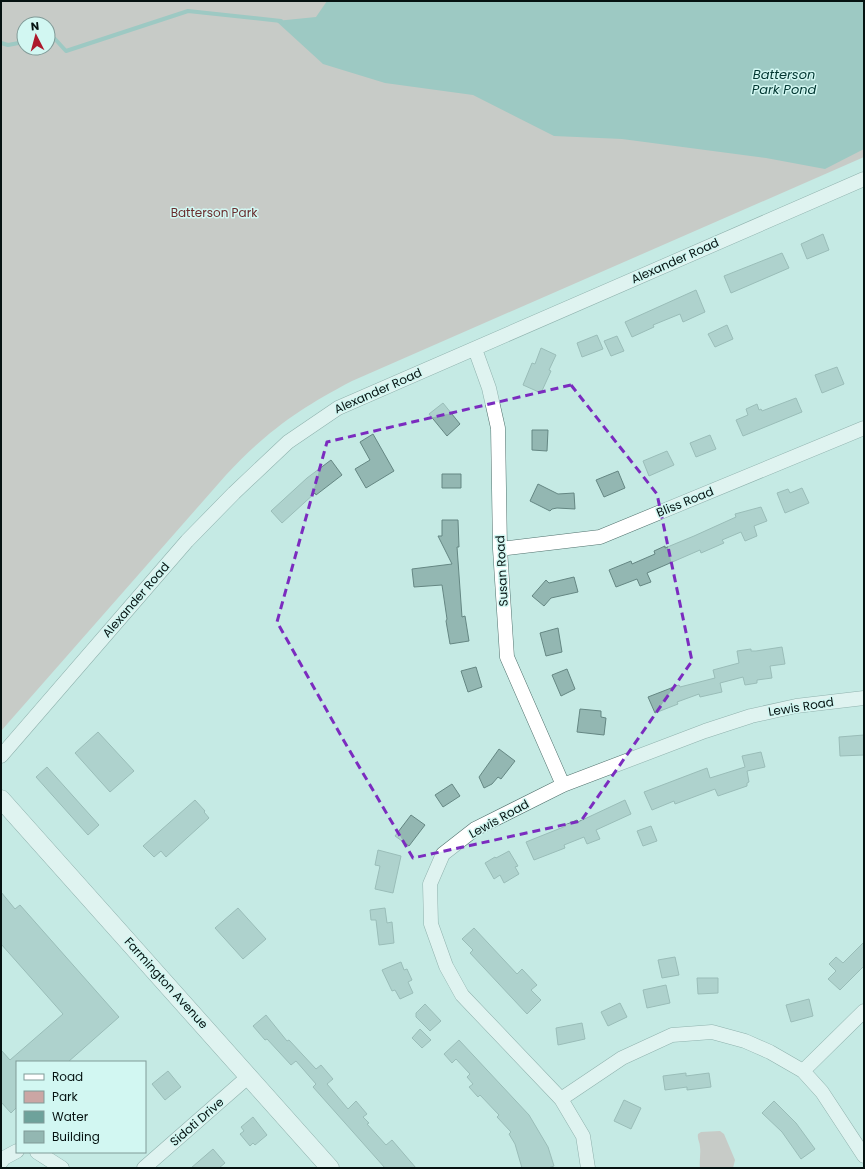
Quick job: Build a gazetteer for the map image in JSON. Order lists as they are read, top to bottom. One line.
{"streets":{"main road":["Farmington Avenue"],"street":["Alexander Road","Bliss Road","Susan Road","Lewis Road","Sidoti Drive"]},"crossings":[["Alexander Road","Susan Road"],["Bliss Road","Susan Road"],["Susan Road","Lewis Road"],["Farmington Avenue","Sidoti Drive"]],"water":["Batterson Park Pond"],"parks":["Batterson Park"],"legend":["Road","Park","Water","Building"],"north":"top"}
